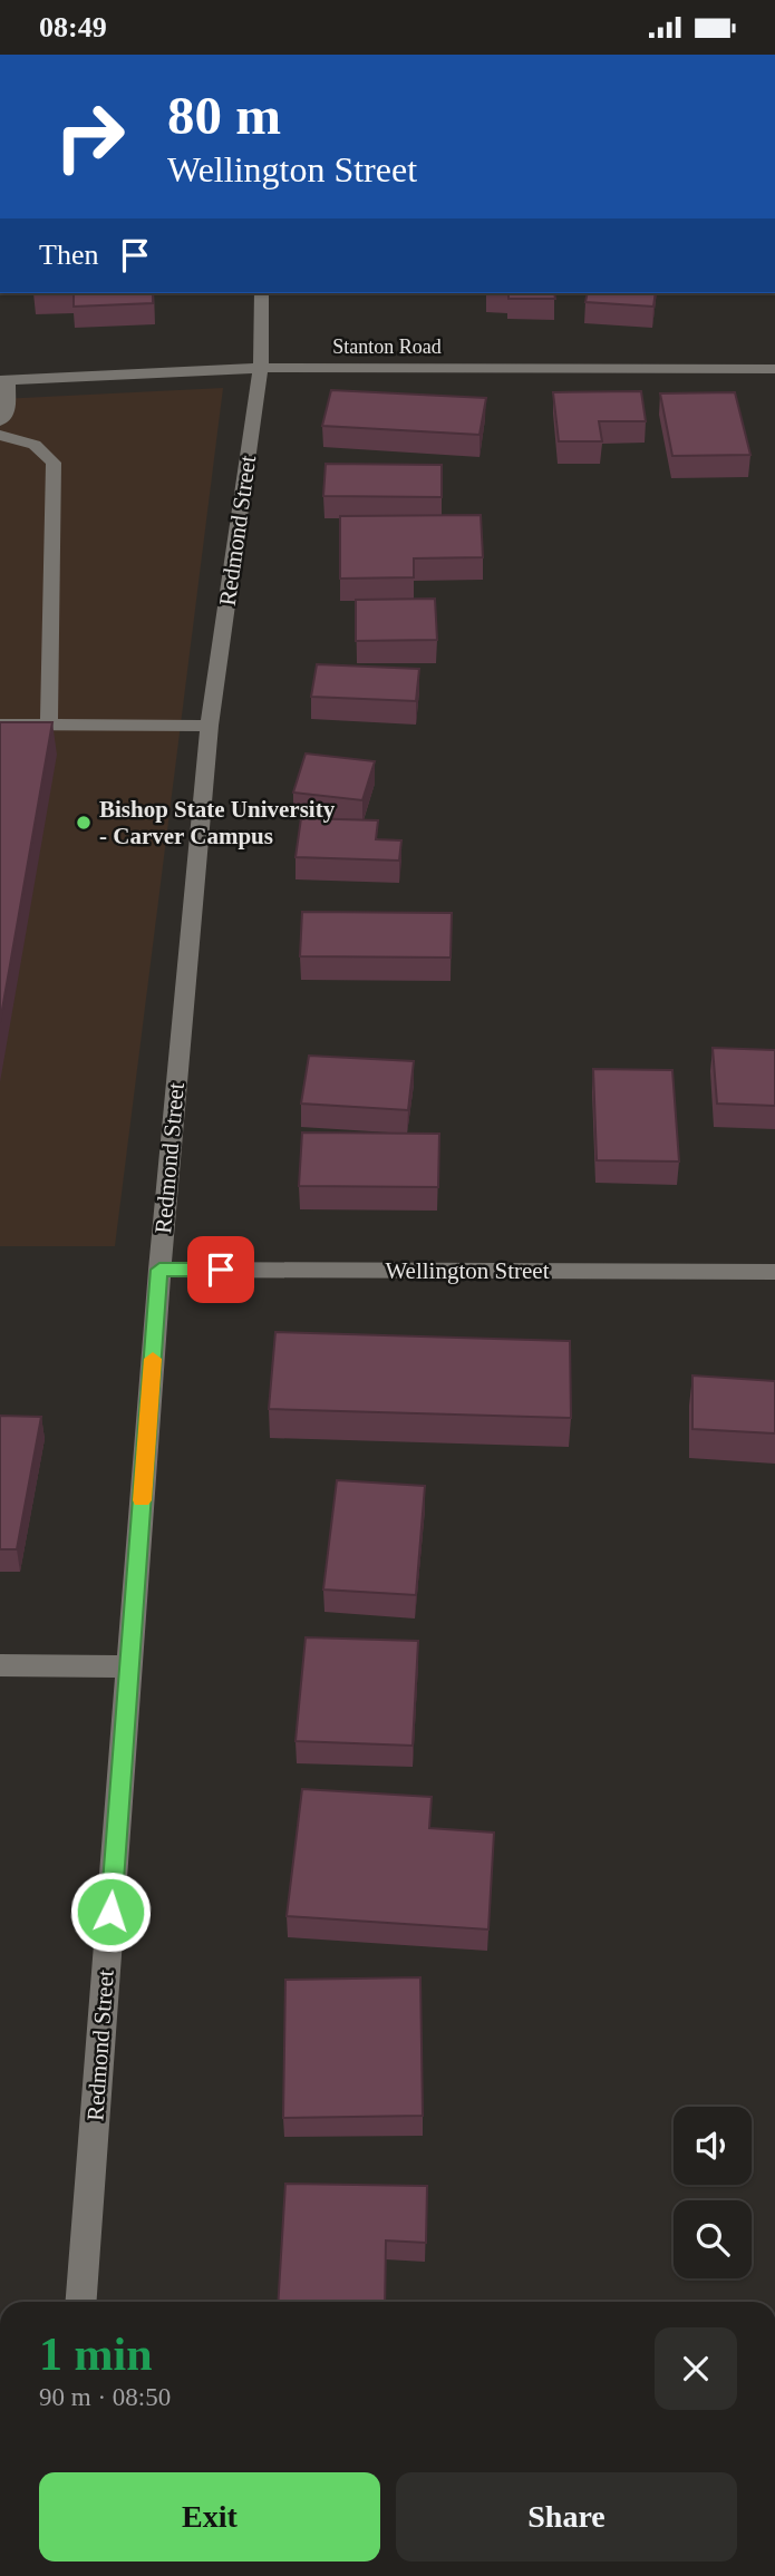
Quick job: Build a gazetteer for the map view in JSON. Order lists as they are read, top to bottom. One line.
{"streets":{"street":["Stanton Road","Redmond Street","Wellington Street"]},"crossings":[["Stanton Road","Redmond Street"],["Redmond Street","Wellington Street"]],"places":["Bishop State University - Carver Campus"],"page":{"status":"08:49","turn":["80 m","Wellington Street"],"then":"Then","heading":["1 min","90 m · 08:50"],"buttons":["Exit","Share"]}}
